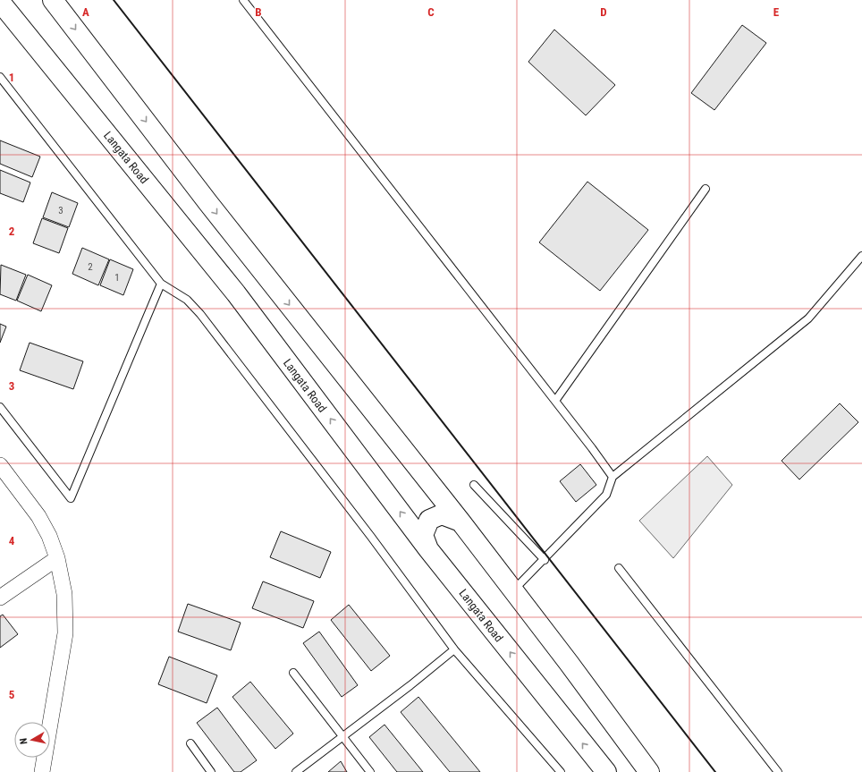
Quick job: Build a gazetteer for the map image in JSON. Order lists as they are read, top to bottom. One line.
{"streets":{"main road":["Langata Road"]},"house_numbers":["3","2","1"],"north":"left","grid":{"columns":["A","B","C","D","E"],"rows":["1","2","3","4","5"]}}
